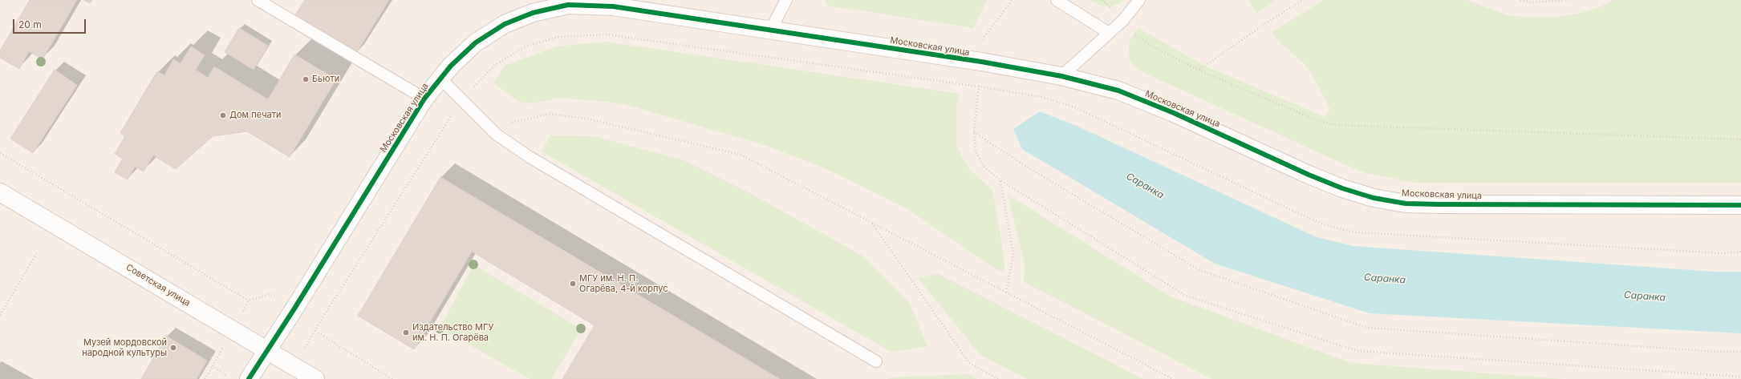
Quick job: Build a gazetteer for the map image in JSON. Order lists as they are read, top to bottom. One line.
{"streets":{"street":["Московская улица","Советская улица"]},"crossings":[["Московская улица","Советская улица"]],"water":["Саранка"],"places":["Бьюти","Дом печати","МГУ им. Н. П. Огарёва, 4-й корпус","Издательство МГУ им. Н. П. Огарёва","Музей мордовской народной культуры"],"scale_bar":"20 m"}
